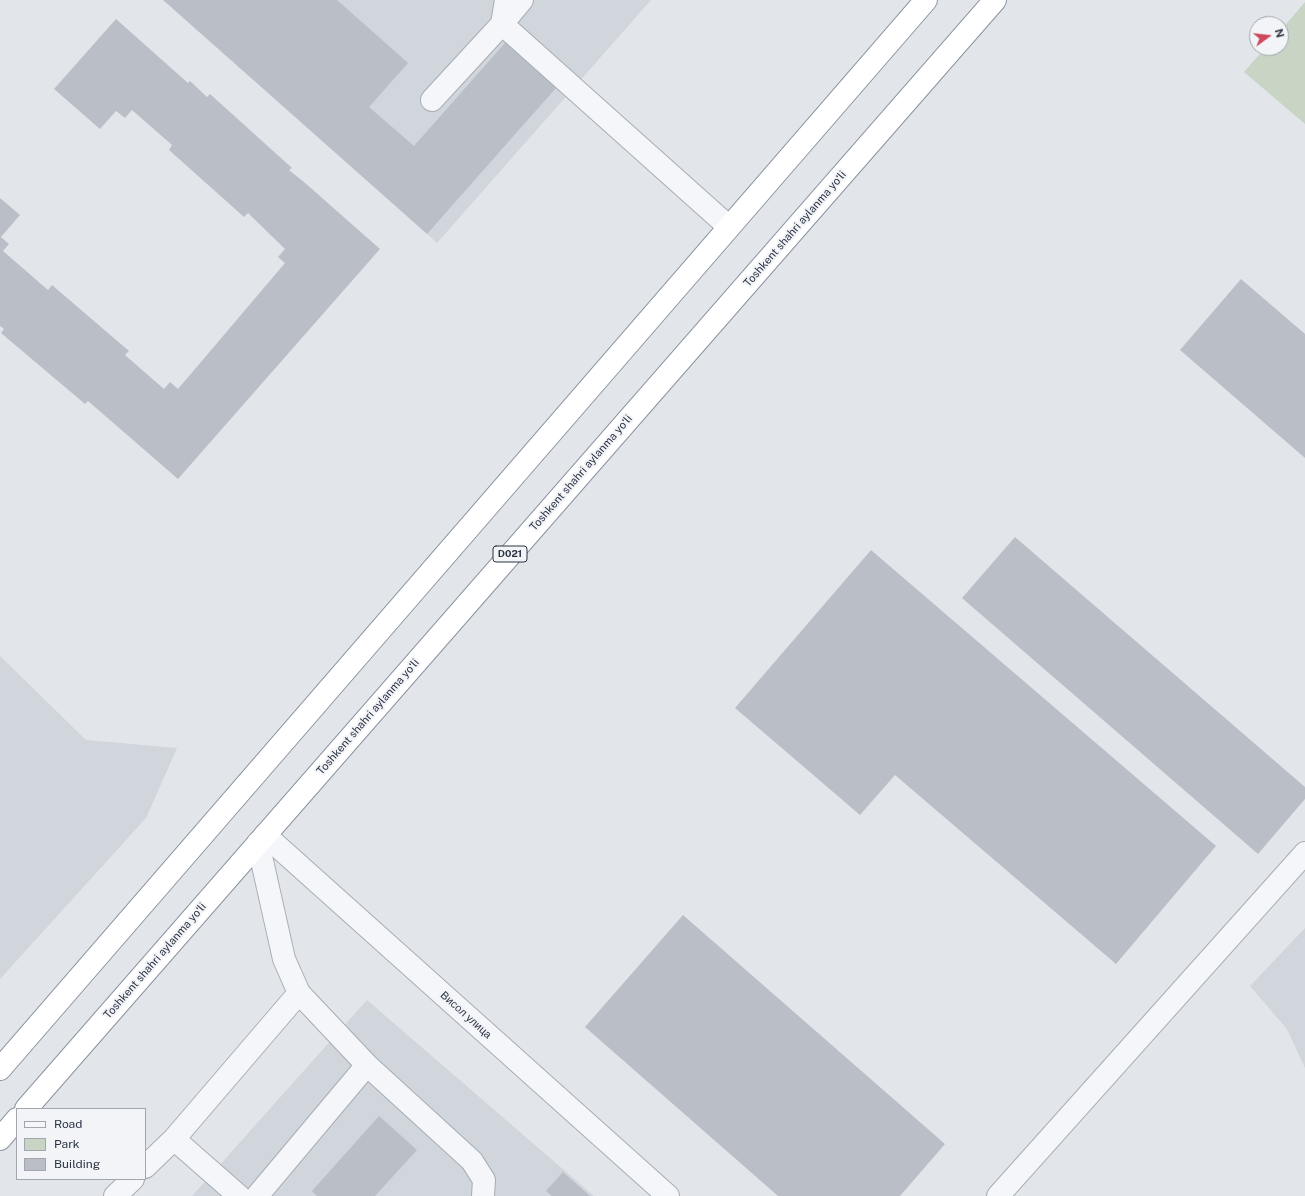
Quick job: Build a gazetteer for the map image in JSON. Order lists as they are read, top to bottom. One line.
{"streets":{"highway":["Toshkent shahri aylanma yoʻli","D021"],"street":["Висол улица"]},"crossings":[["Toshkent shahri aylanma yoʻli","Висол улица"]],"legend":["Road","Park","Building"],"north":"right"}
